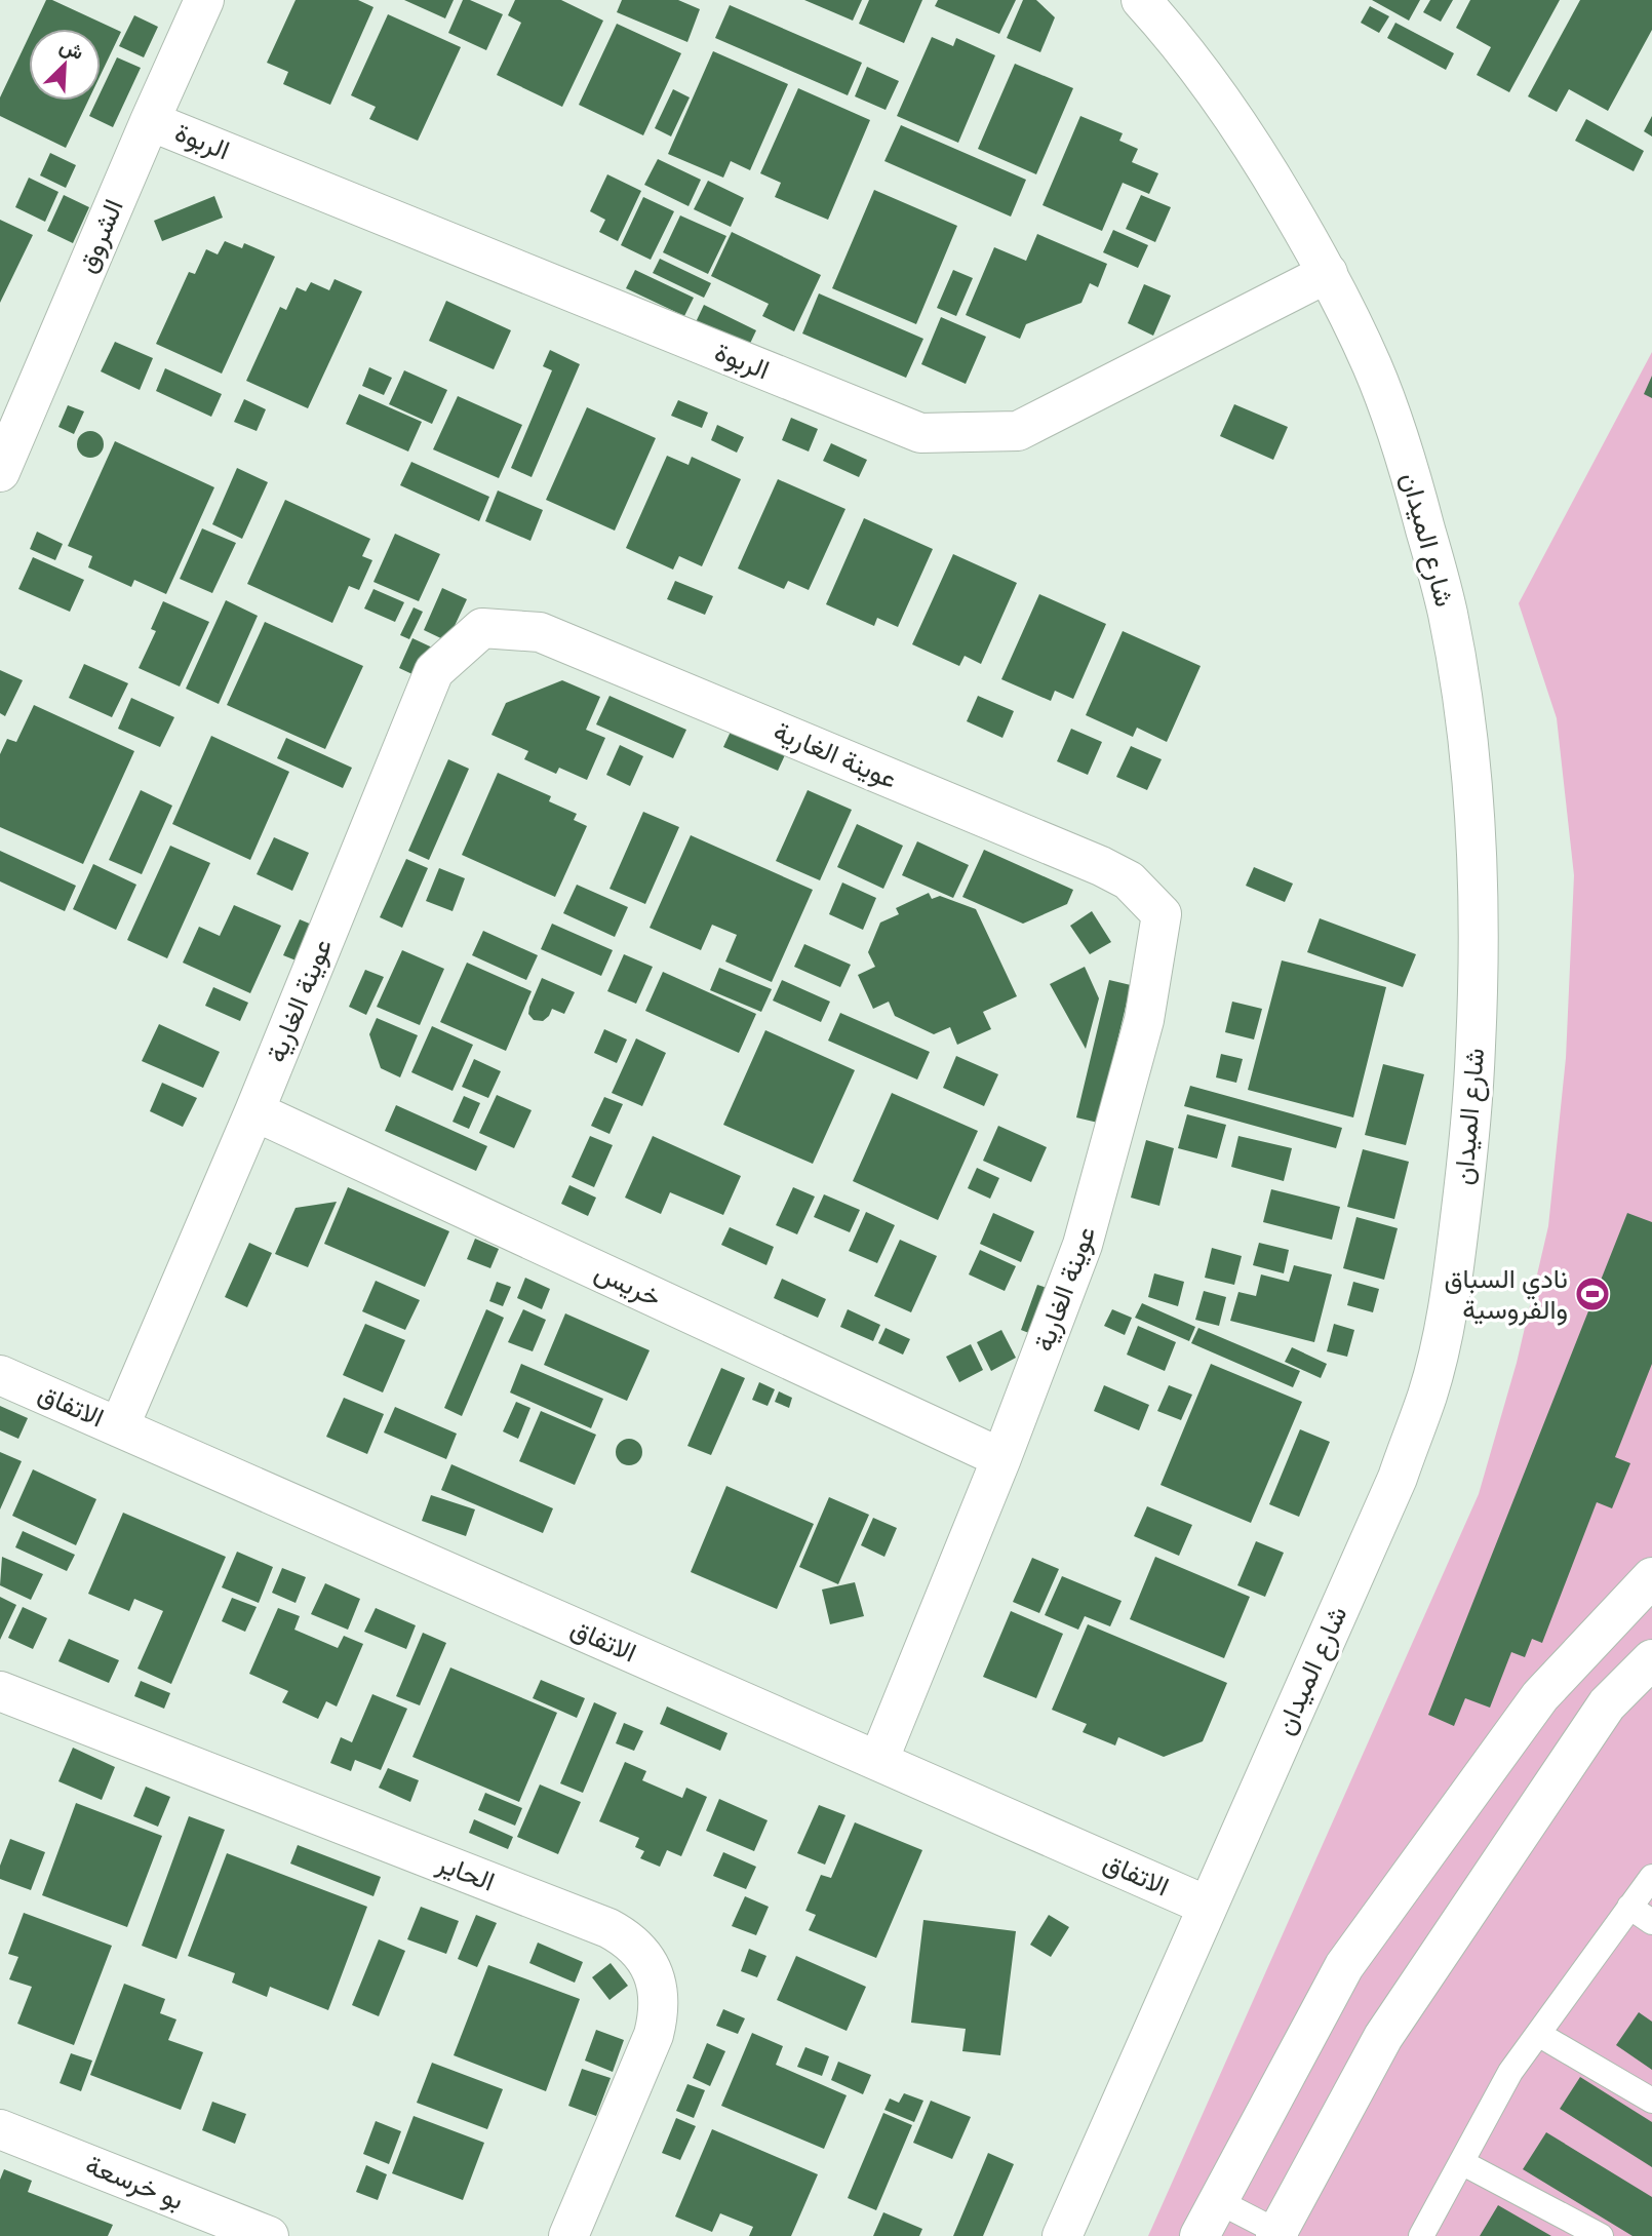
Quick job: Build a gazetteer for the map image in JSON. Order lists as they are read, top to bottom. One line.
{"streets":{"street":["الربوة","الشروق","شارع الميدان","عوينة الغارية","خريس","الاتفاق","الحاير","بو خرسعة"]},"crossings":[["الربوة","الشروق"],["الربوة","شارع الميدان"],["شارع الميدان","الاتفاق"],["عوينة الغارية","خريس"],["عوينة الغارية","الاتفاق"]],"places":{"sports":["نادي السباق والفروسية"]},"north":"top right"}
